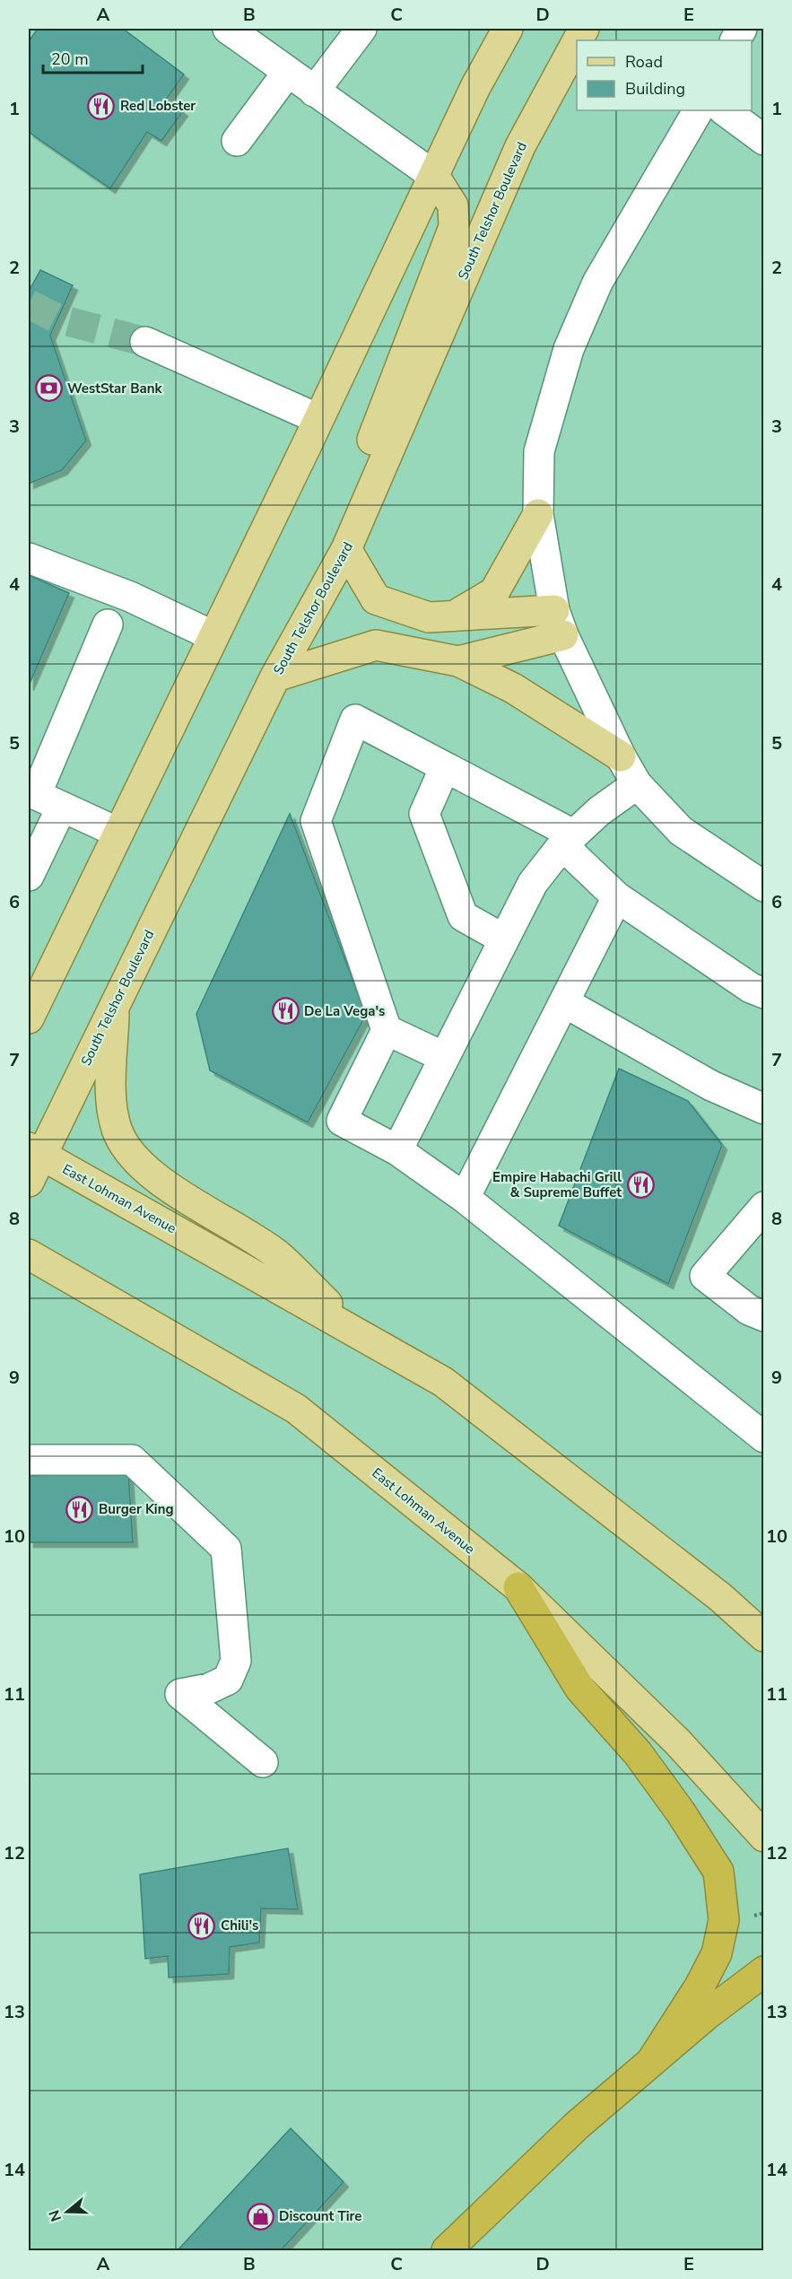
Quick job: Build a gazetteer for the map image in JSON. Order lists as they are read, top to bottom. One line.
{"streets":{"main road":["South Telshor Boulevard","East Lohman Avenue"]},"crossings":[["South Telshor Boulevard","East Lohman Avenue"]],"places":{"restaurant":["Red Lobster","De La Vega's","Empire Habachi Grill & Supreme Buffet","Burger King","Chili's"],"bank":["WestStar Bank"],"shop":["Discount Tire"]},"legend":["Road","Building"],"scale_bar":"20 m","north":"left","grid":{"columns":["A","B","C","D","E"],"rows":["1","2","3","4","5","6","7","8","9","10","11","12","13","14"]}}
